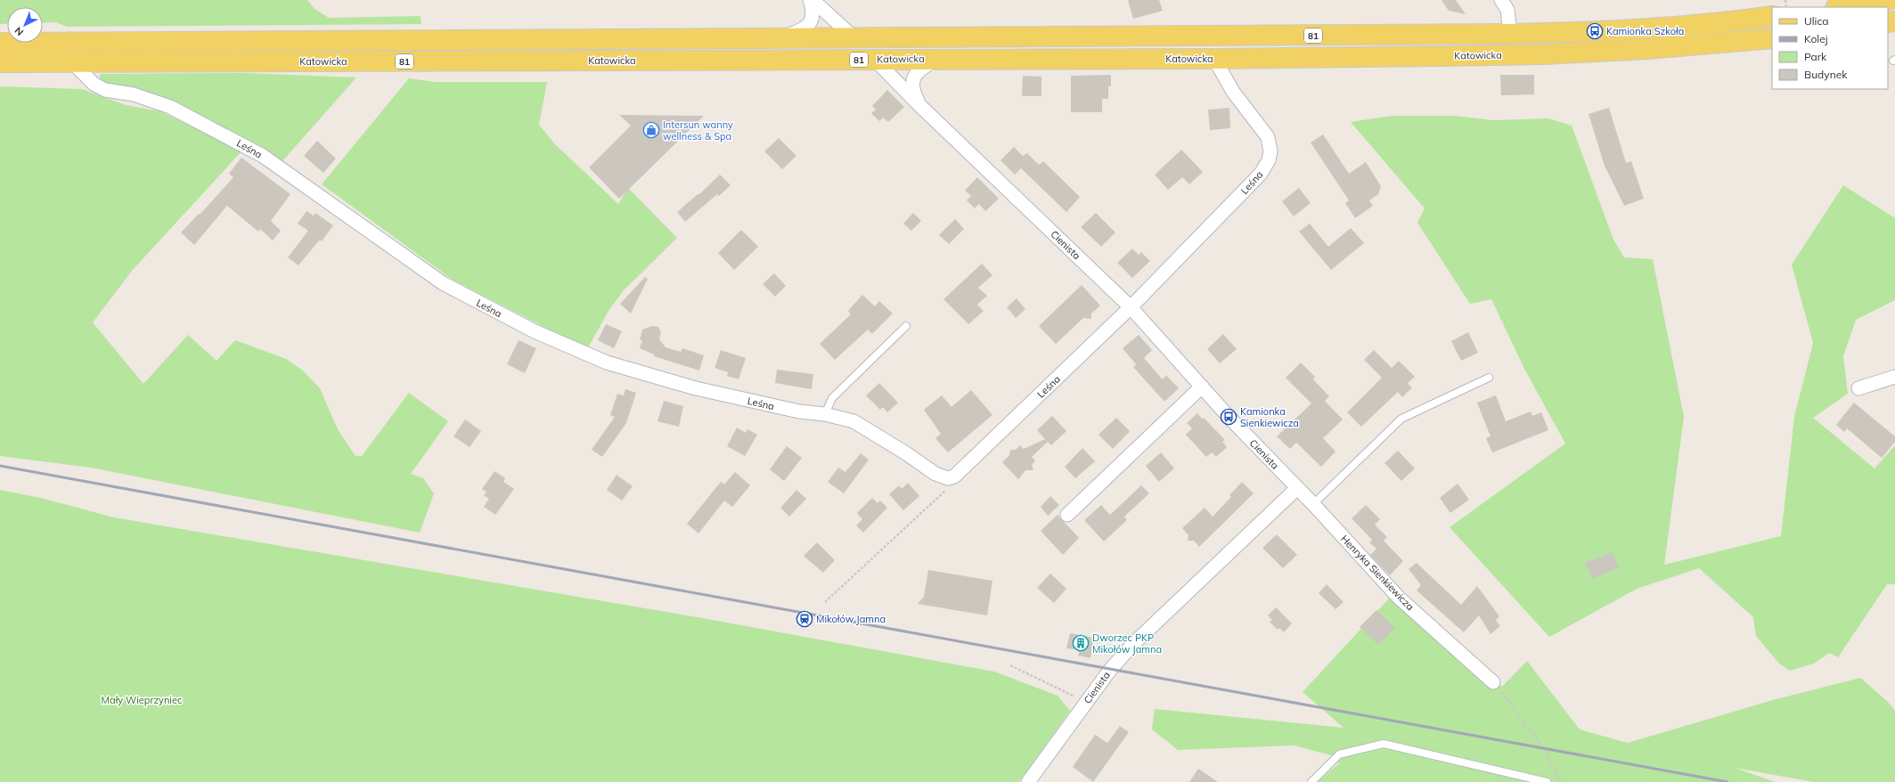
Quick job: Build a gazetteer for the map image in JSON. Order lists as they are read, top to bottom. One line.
{"streets":{"main road":["81","Katowicka"],"street":["Leśna","Cienista","Henryka Sienkiewicza"]},"crossings":[["Katowicka","Leśna"],["Leśna","Cienista"],["Cienista","Henryka Sienkiewicza"]],"parks":["Mały Wieprzyniec"],"places":{"bus stop":["Kamionka Szkoła","Kamionka Sienkiewicza"],"shop":["Intersun wanny wellness & Spa"],"station":["Mikołów Jamna"],"building":["Dworzec PKP Mikołów Jamna"]},"legend":["Ulica","Kolej","Park","Budynek"],"north":"bottom left"}
